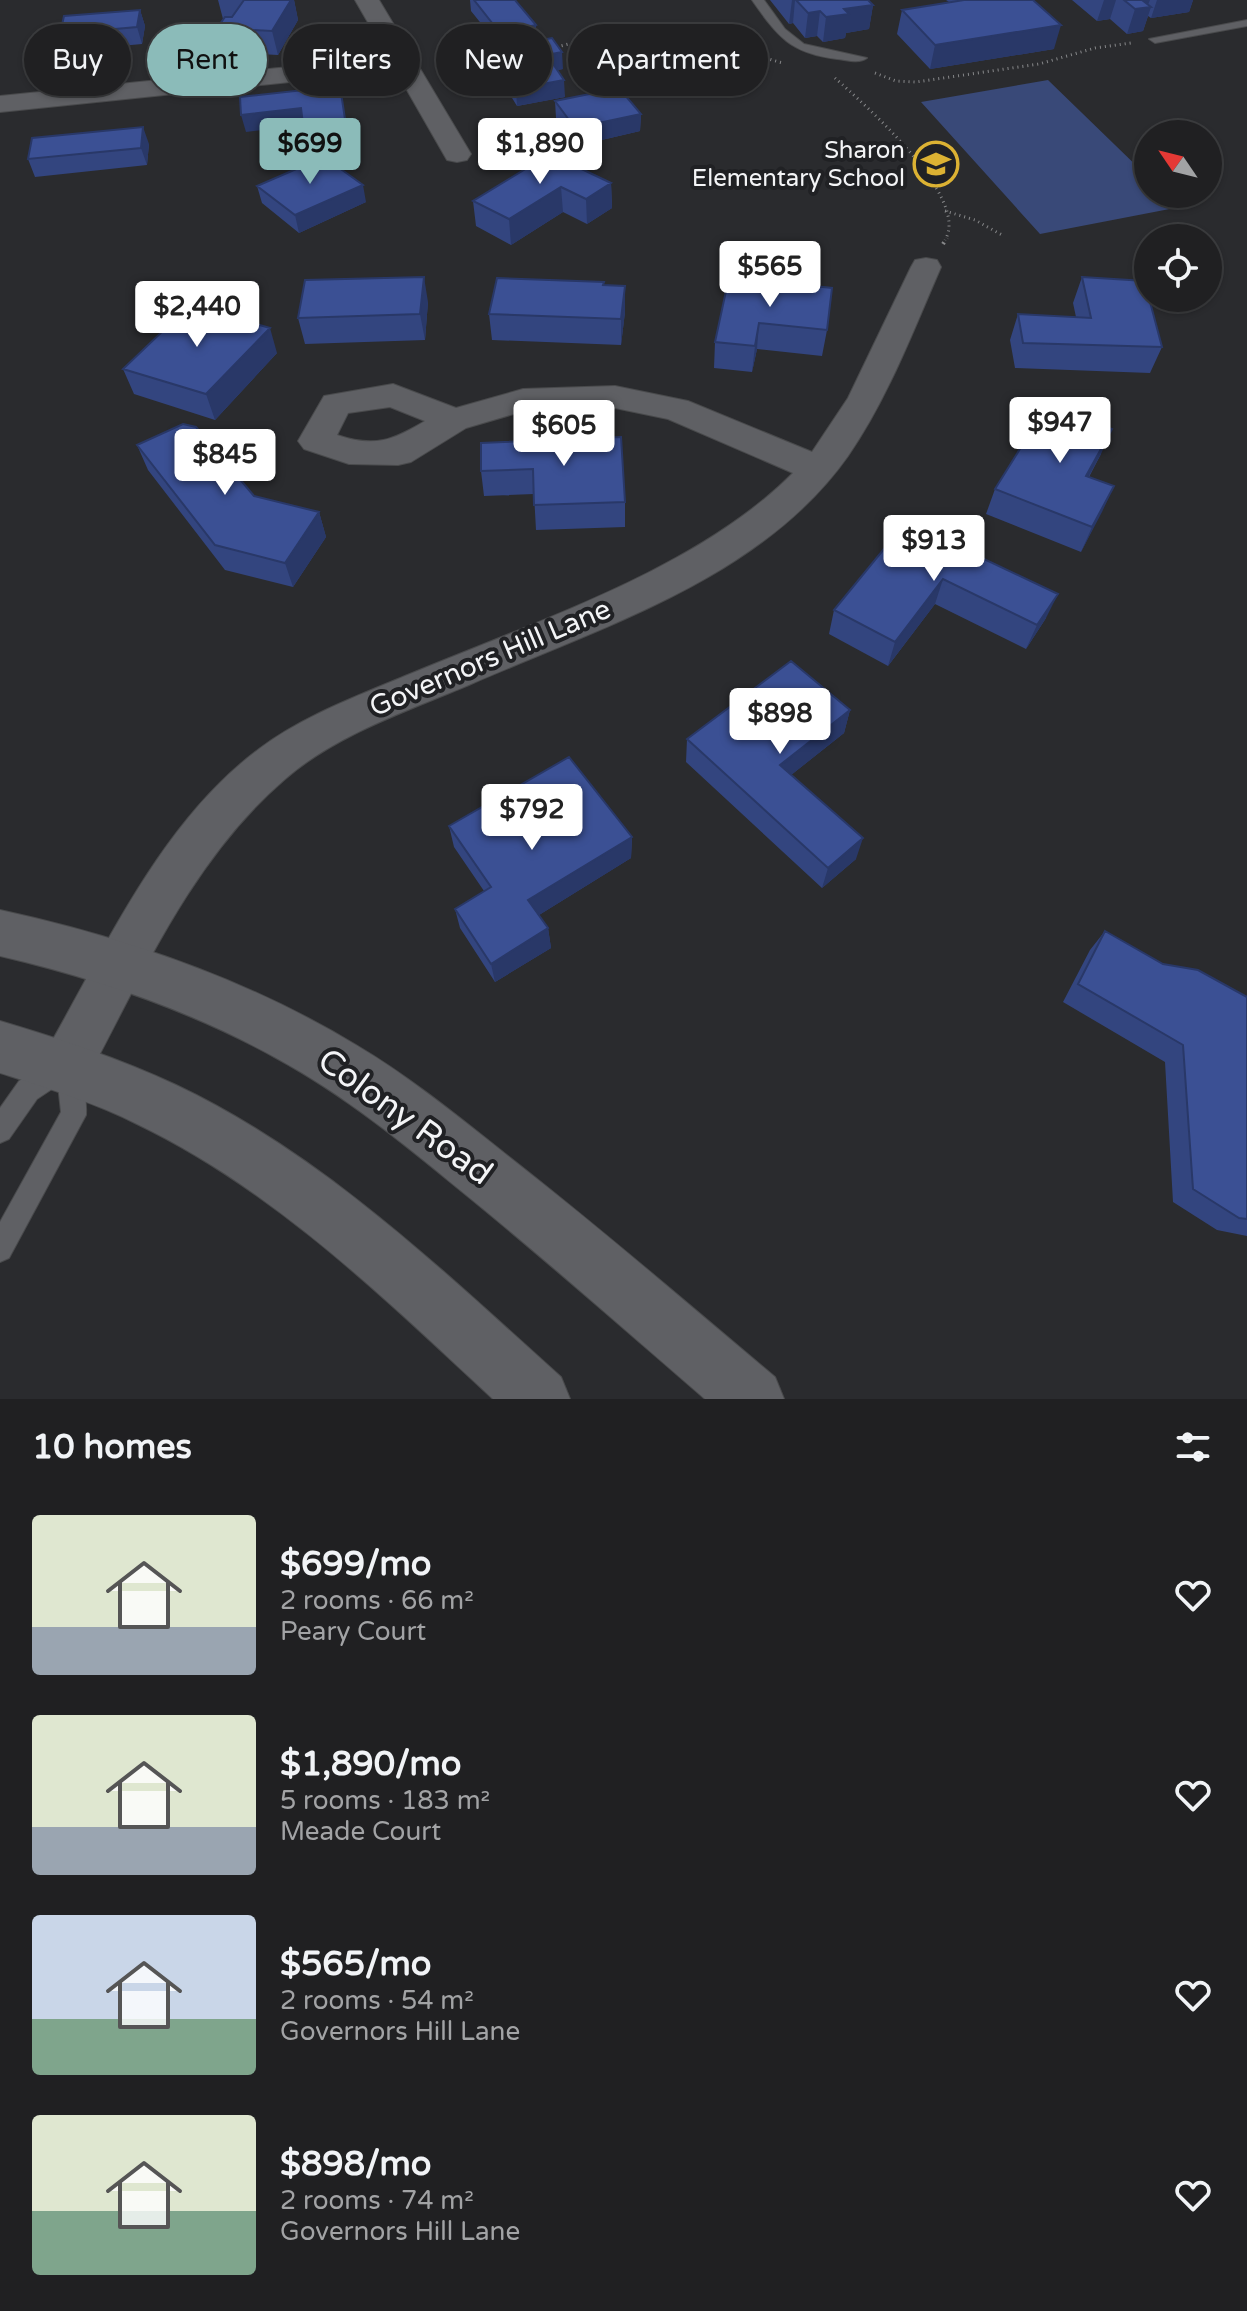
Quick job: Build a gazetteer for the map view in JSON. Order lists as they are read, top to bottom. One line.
{"streets":{"main road":["Colony Road"],"street":["Governors Hill Lane"]},"crossings":[["Governors Hill Lane","Colony Road"]],"places":{"school or university":["Sharon Elementary School"]},"north":"top left","page":{"chip":["Buy","Rent","Filters","New","Apartment"],"price":["$699","$1,890","$565","$2,440","$947","$605","$845","$913","$898","$792"],"heading":"10 homes","list":[{"name":"$699/mo","note":"2 rooms · 66 m² · Peary Court"},{"name":"$1,890/mo","note":"5 rooms · 183 m² · Meade Court"},{"name":"$565/mo","note":"2 rooms · 54 m² · Governors Hill Lane"},{"name":"$898/mo","note":"2 rooms · 74 m² · Governors Hill Lane"}]}}
